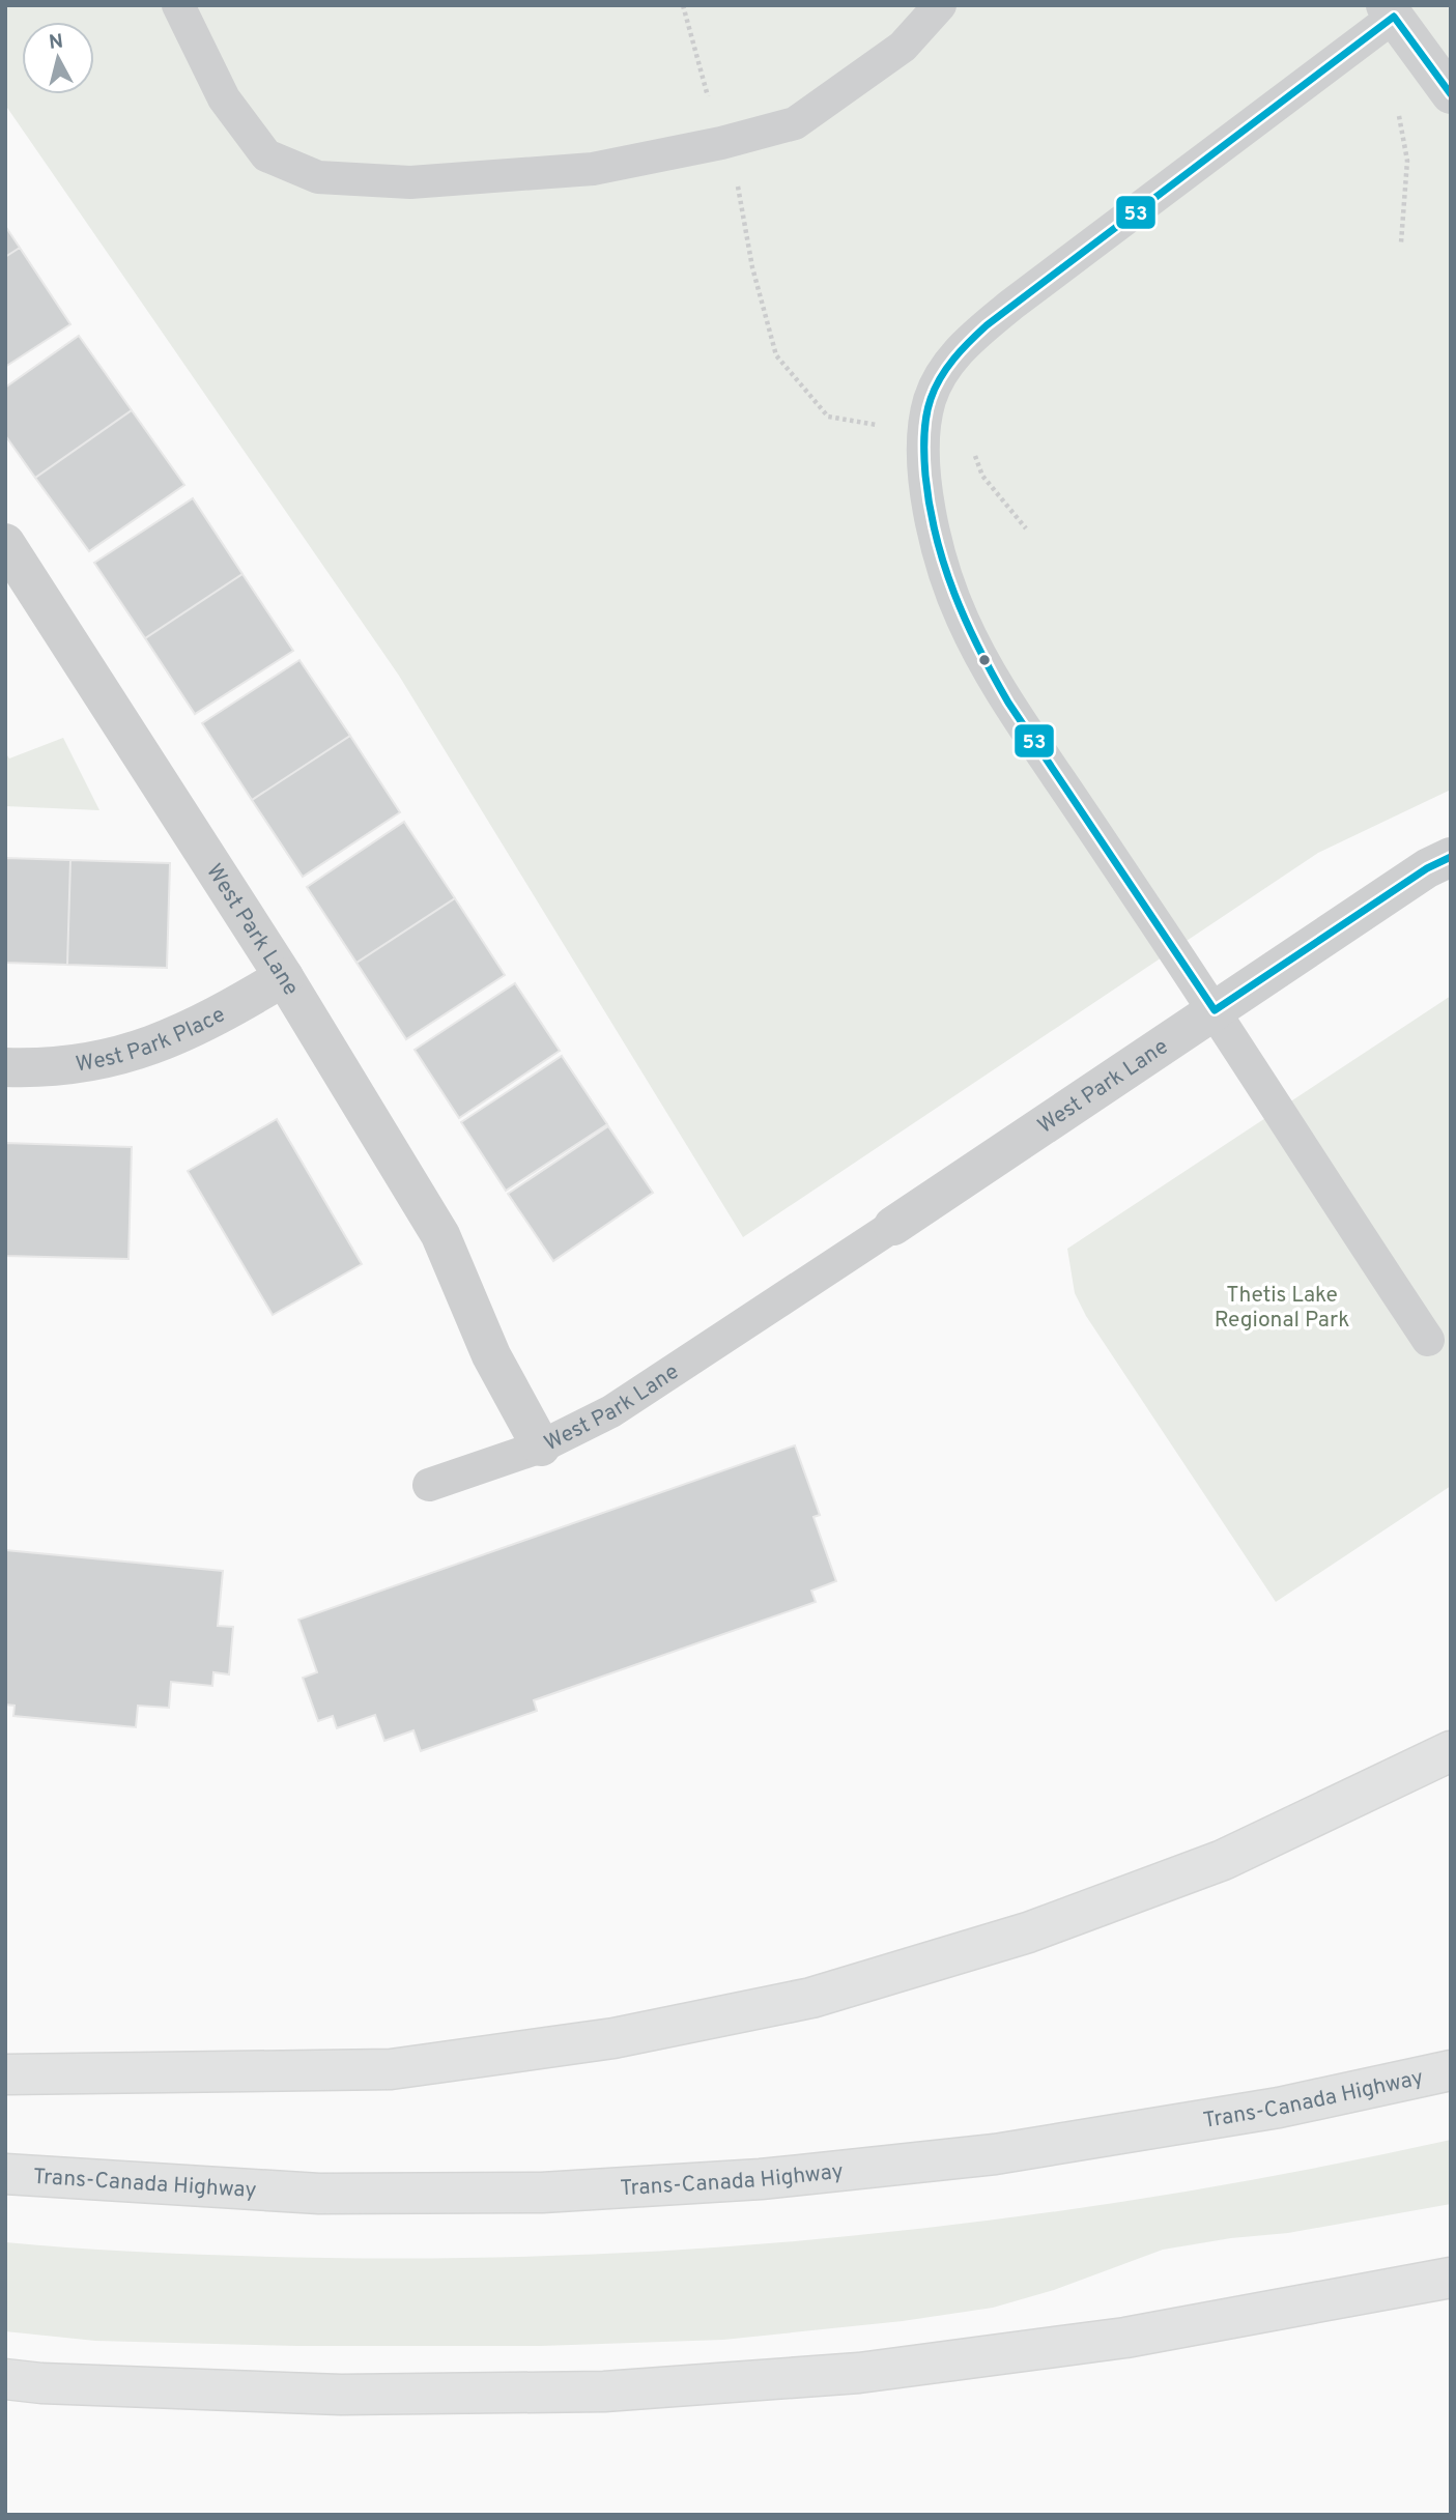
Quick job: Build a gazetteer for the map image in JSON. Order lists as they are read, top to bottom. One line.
{"streets":{"highway":["Trans-Canada Highway"],"street":["West Park Lane","West Park Place"]},"crossings":[["West Park Lane","West Park Place"]],"parks":["Thetis Lake Regional Park"],"lines":["transit line 53"],"north":"top"}
